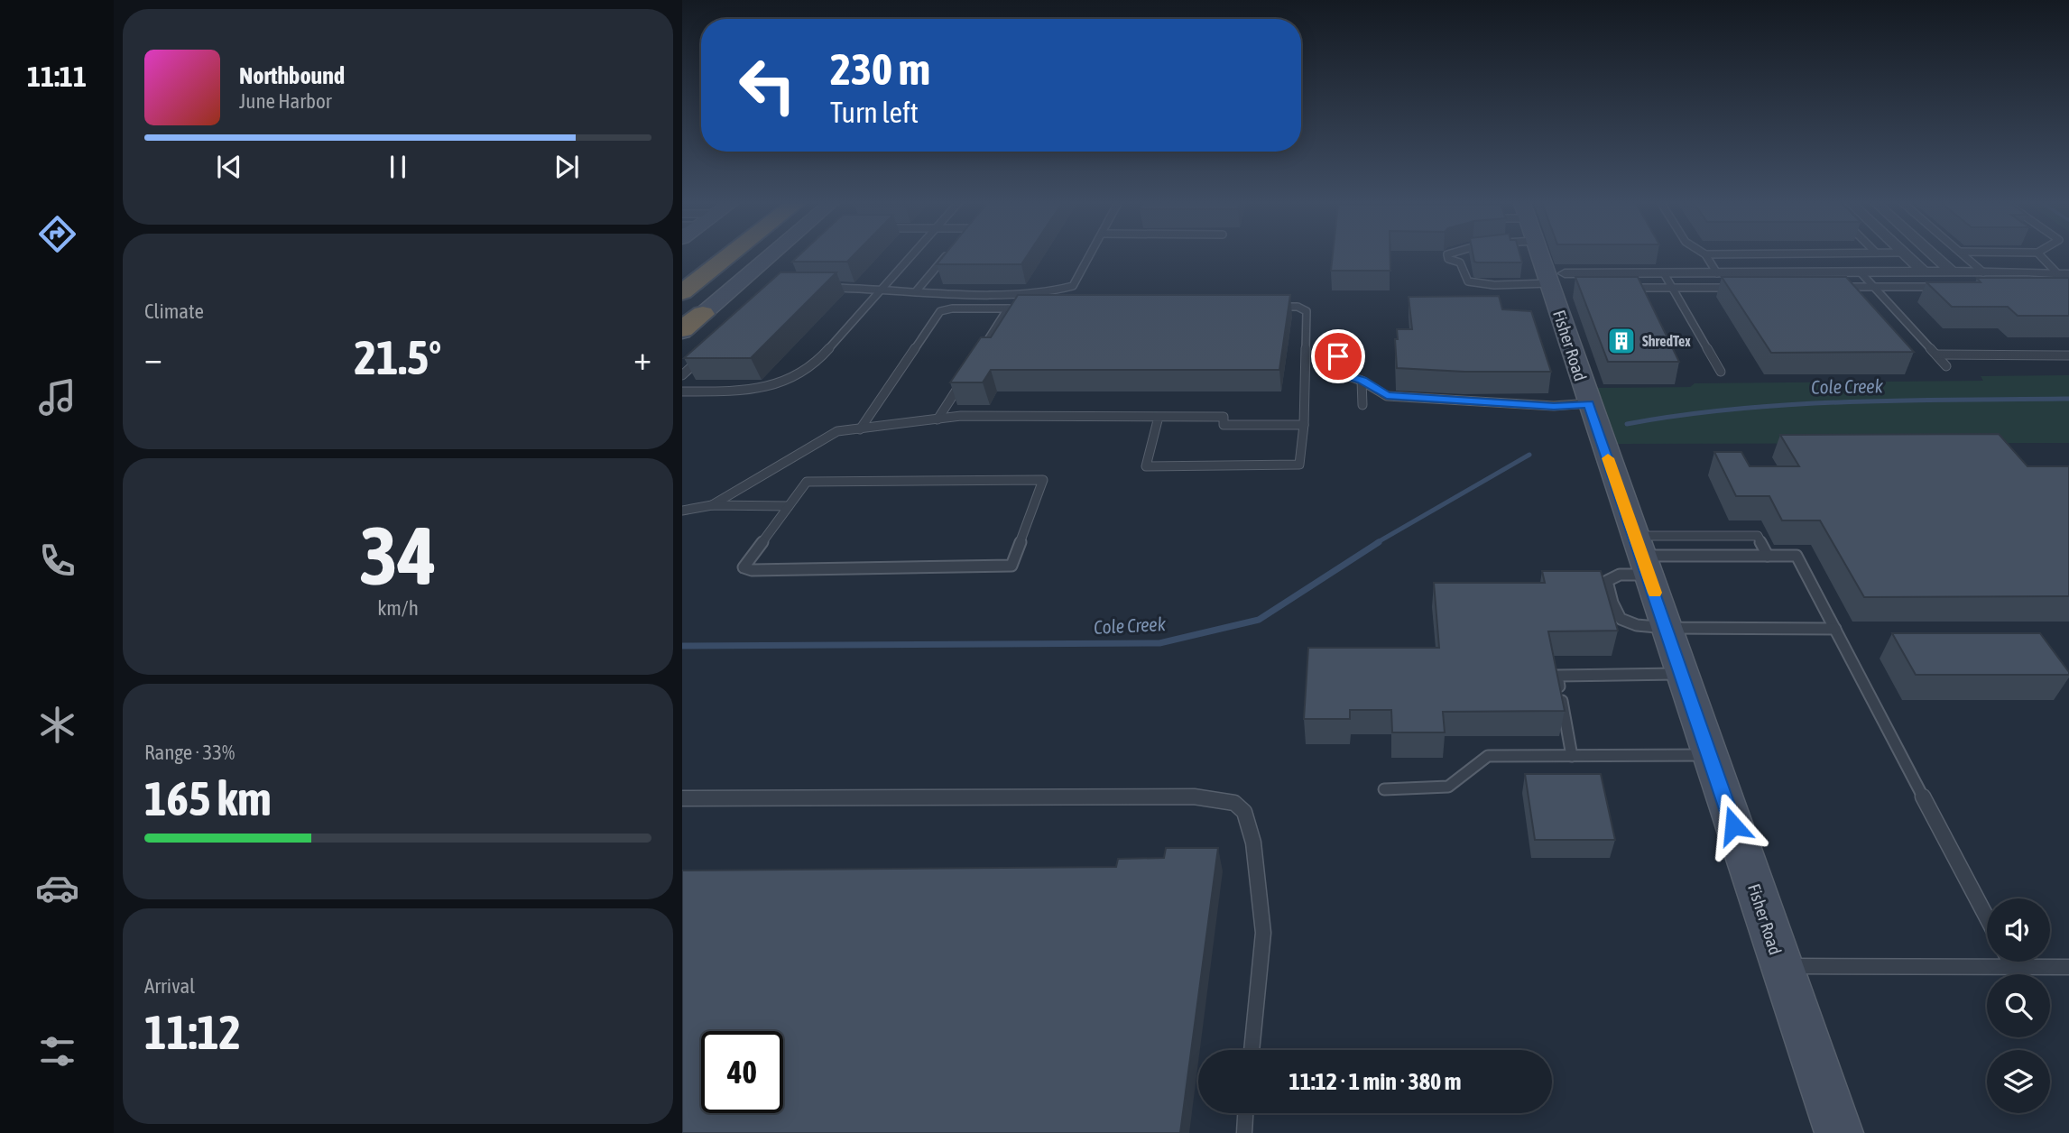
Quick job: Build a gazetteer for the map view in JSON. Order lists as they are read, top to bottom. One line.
{"streets":{"street":["Fisher Road"]},"water":["Cole Creek"],"places":{"building":["ShredTex"]},"page":{"tabs":"11:11","turn":["230 m","Turn left"],"song":["Northbound","June Harbor"],"tile":["Climate",["34","km/h"],["Range · 33%","165 km"],["Arrival","11:12"]],"heat":["−","21.5°","+"],"limit":"40","trip":"11:12 · 1 min · 380 m"}}
